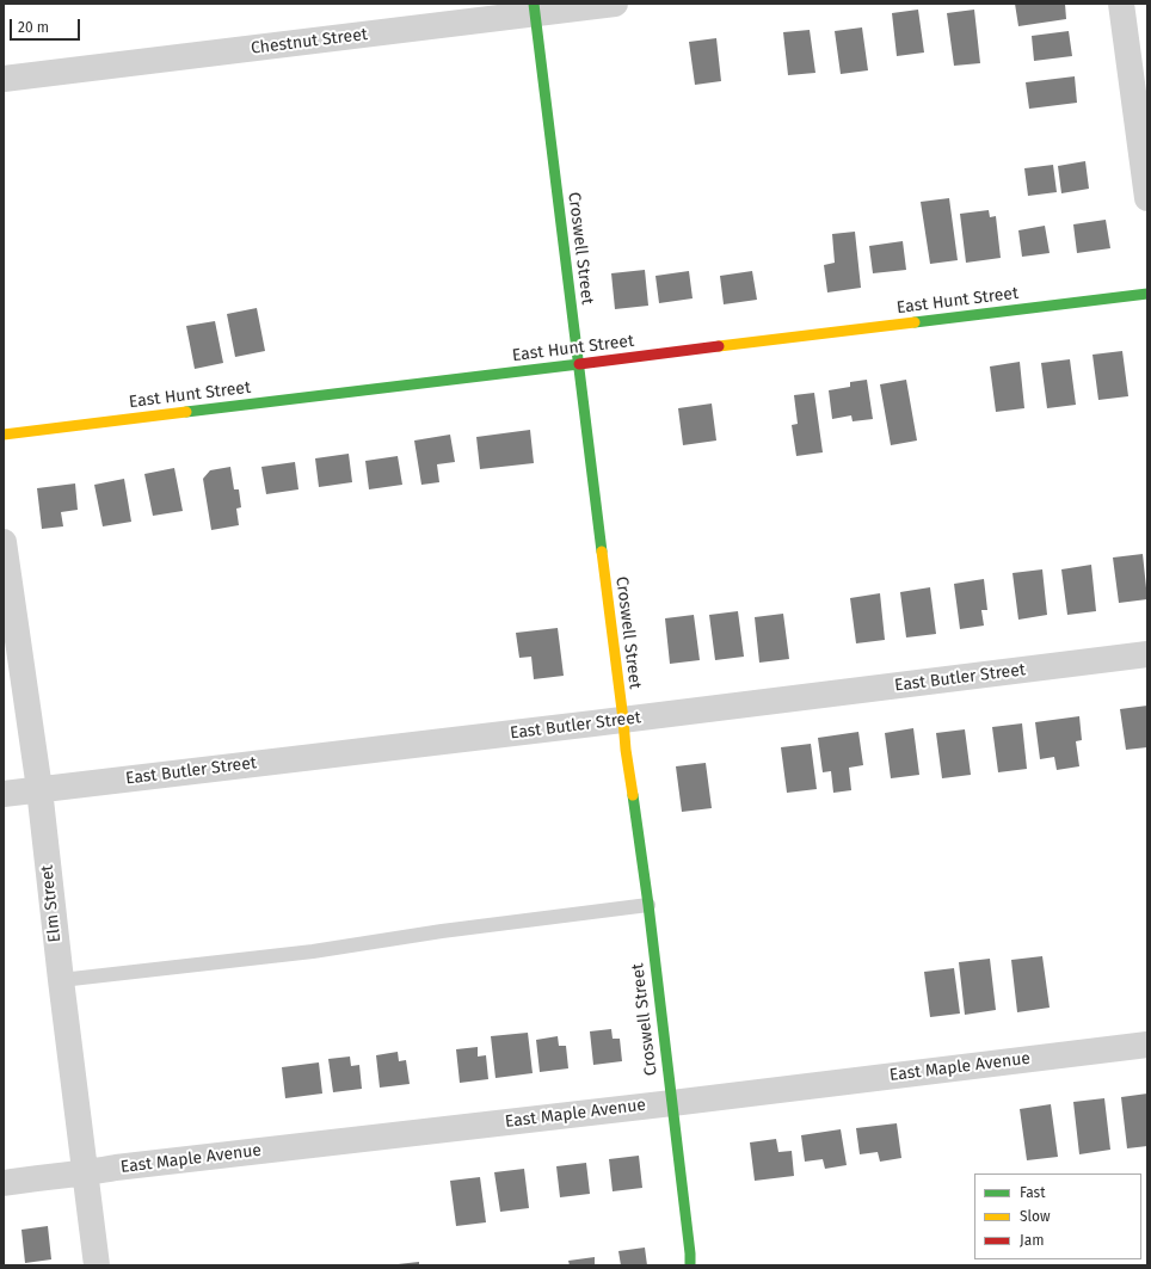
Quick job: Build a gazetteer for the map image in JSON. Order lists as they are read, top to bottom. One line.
{"streets":{"street":["Chestnut Street","Croswell Street","East Hunt Street","East Butler Street","Elm Street","East Maple Avenue"]},"crossings":[["Chestnut Street","Croswell Street"],["Croswell Street","East Hunt Street"],["Croswell Street","East Butler Street"],["Croswell Street","East Maple Avenue"],["East Butler Street","Elm Street"],["Elm Street","East Maple Avenue"]],"legend":["Fast","Slow","Jam"],"scale_bar":"20 m"}
